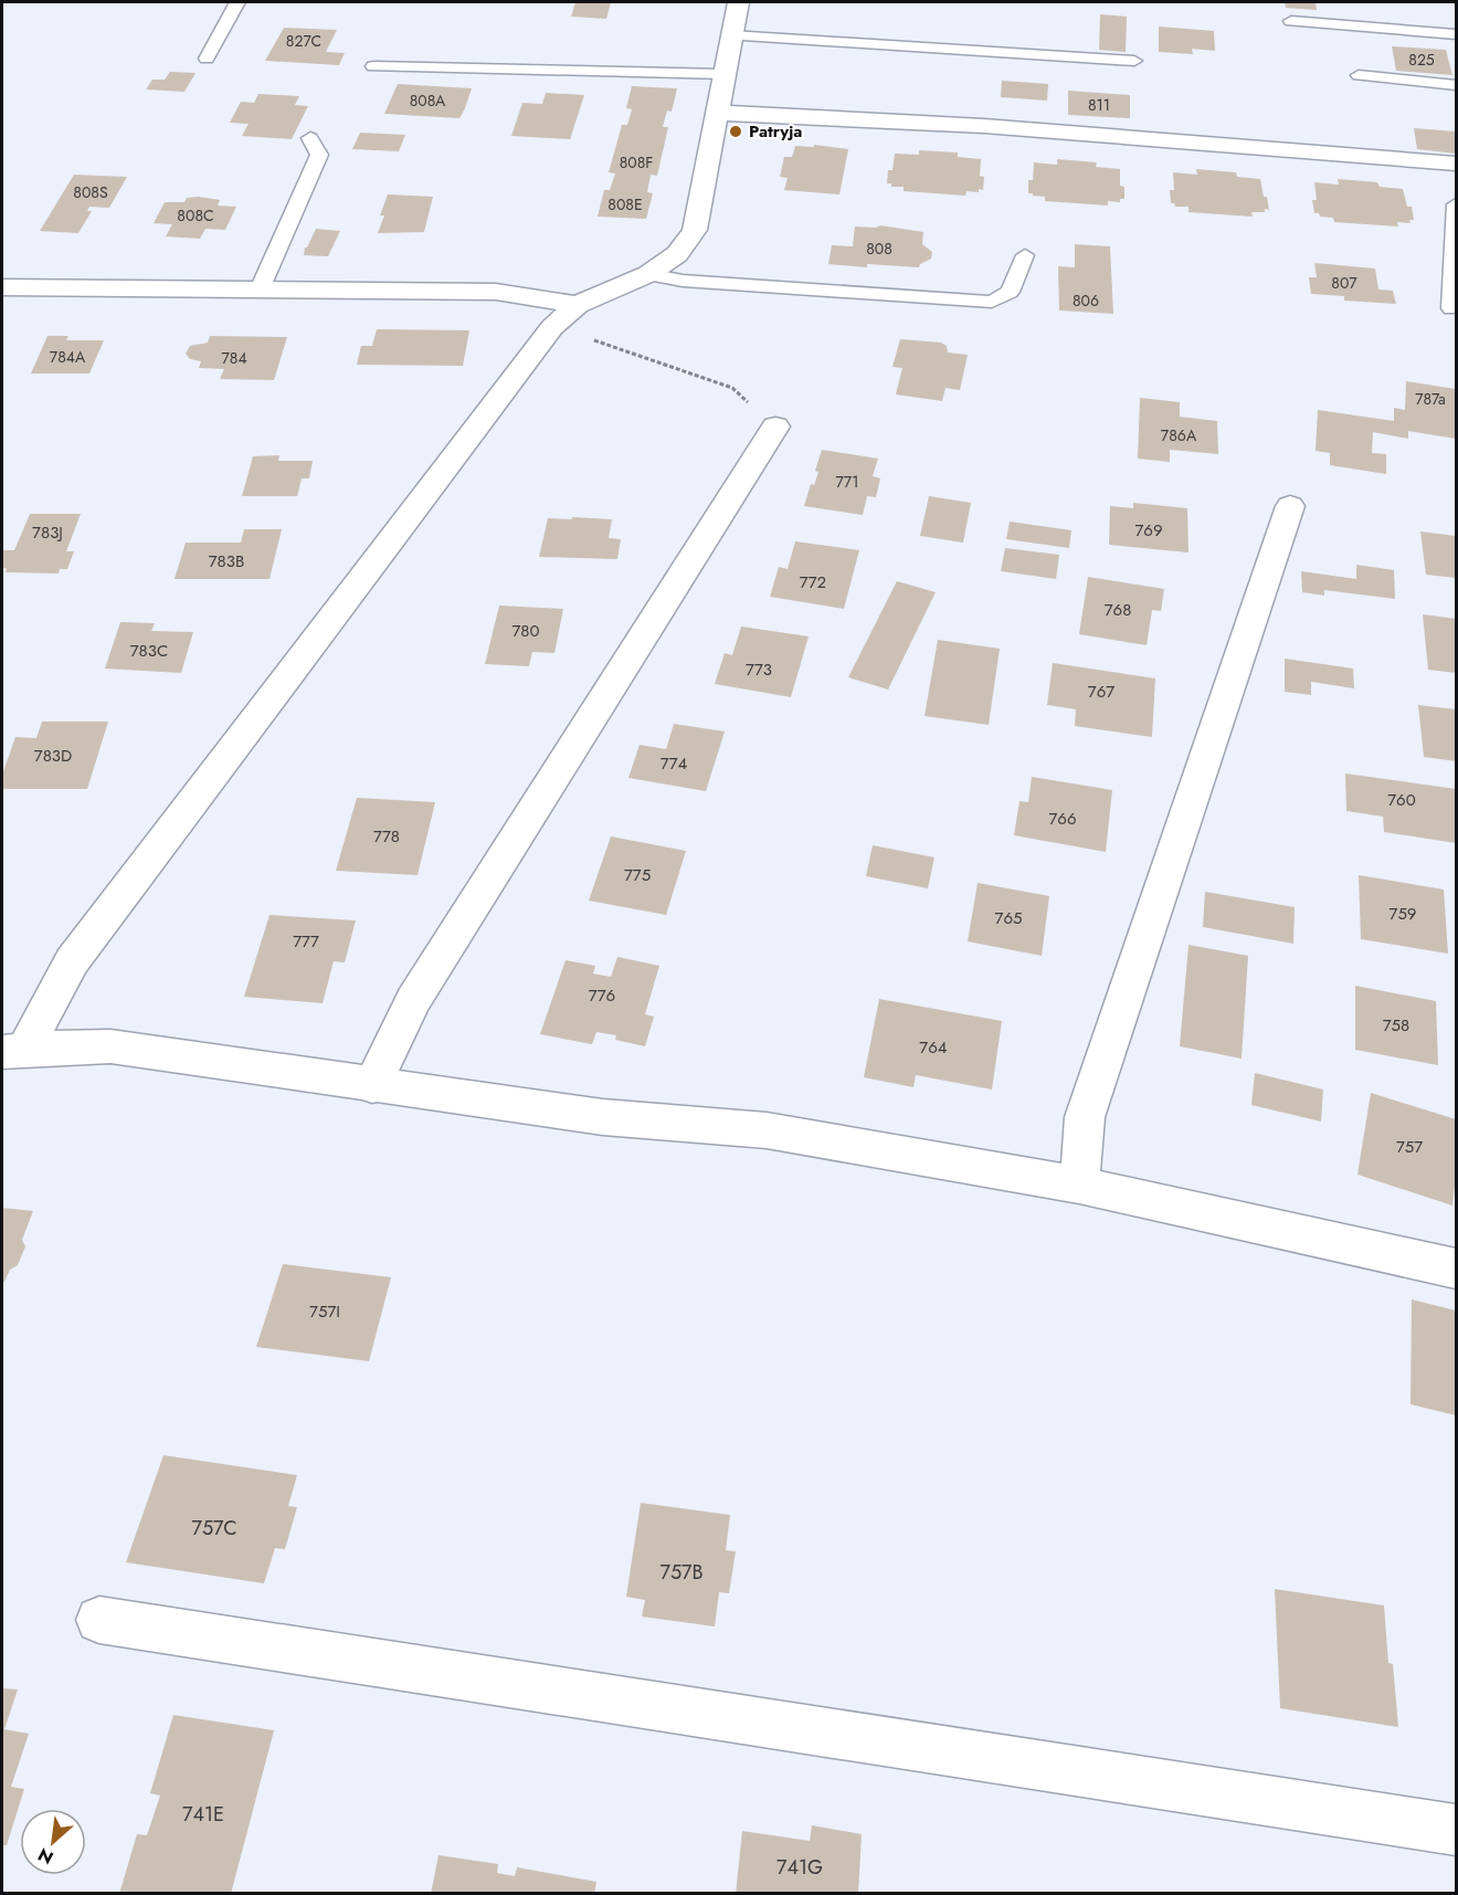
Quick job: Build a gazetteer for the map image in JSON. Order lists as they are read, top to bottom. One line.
{"places":["Patryja"],"house_numbers":["827C","825","808A","811","808F","808S","808E","808C","808","807","806","784A","784","787a","786A","771","769","783J","783B","772","768","780","783C","773","767","783D","774","760","766","778","775","759","765","777","776","758","764","757","757I","757C","757B","741E","741G"],"north":"bottom left"}
